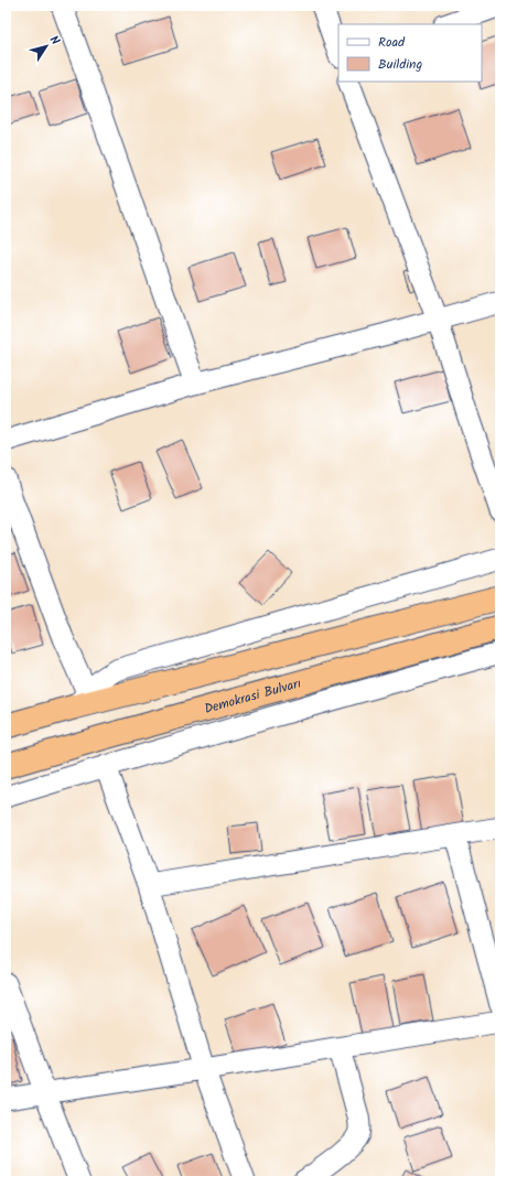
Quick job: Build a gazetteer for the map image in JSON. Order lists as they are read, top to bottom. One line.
{"streets":{"highway":["Demokrasi Bulvarı"]},"legend":["Road","Building"],"north":"top right"}
